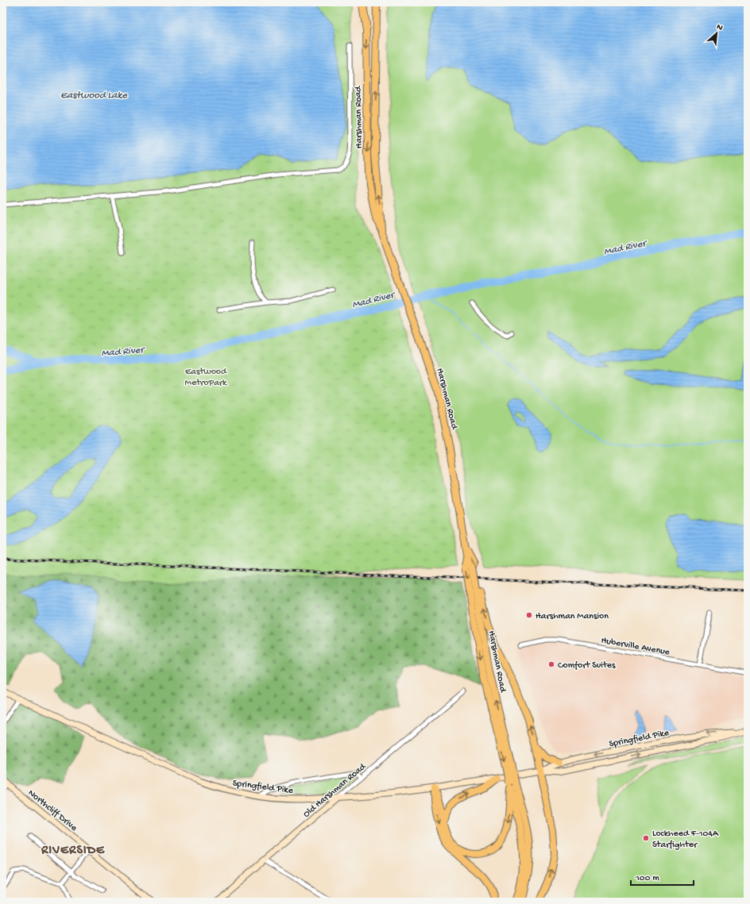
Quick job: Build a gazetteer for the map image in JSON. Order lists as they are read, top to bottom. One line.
{"streets":{"main road":["Harshman Road","Springfield Pike","Old Harshman Road","Northcliff Drive"],"street":["Huberville Avenue"]},"crossings":[["Springfield Pike","Old Harshman Road"]],"districts":["RIVERSIDE"],"water":["Eastwood Lake","Mad River"],"parks":["Eastwood MetroPark"],"places":["Harshman Mansion","Comfort Suites","Lockheed F-104A Starfighter"],"scale_bar":"100 m","north":"top right"}
